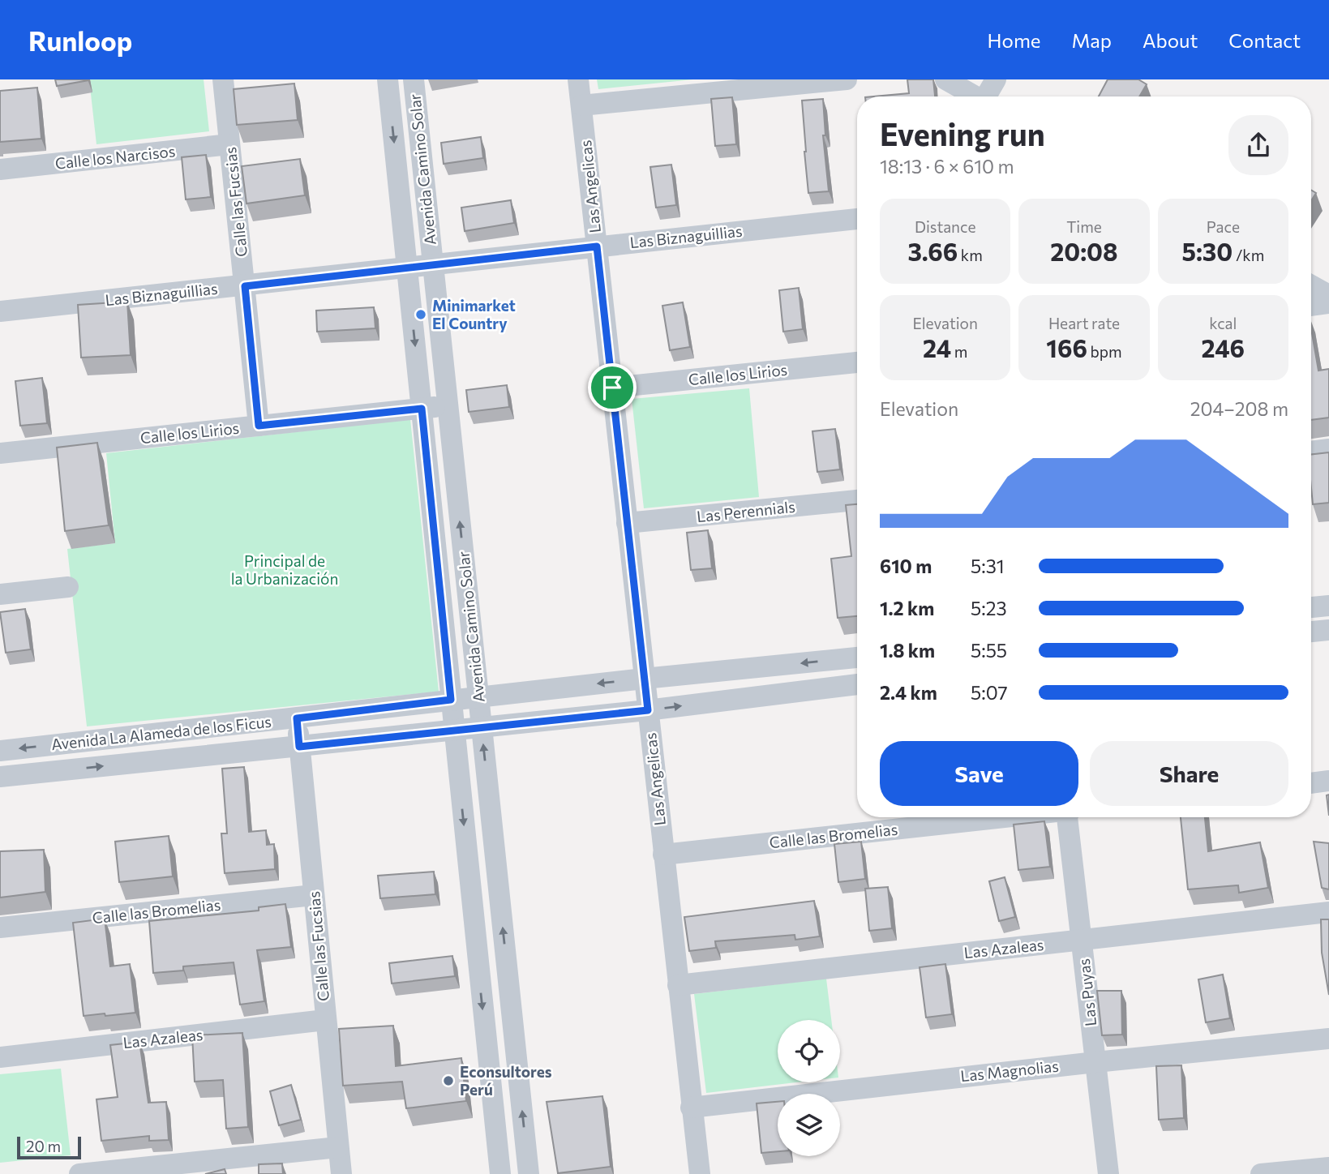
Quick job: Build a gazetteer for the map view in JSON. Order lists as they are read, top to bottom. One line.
{"streets":{"street":["Calle los Narcisos","Avenida Camino Solar","Las Angelicas","Calle las Fucsias","Las Biznaguillias","Calle los Lirios","Las Perennials","Avenida La Alameda de los Ficus","Calle las Bromelias","Las Azaleas","Las Puyas","Las Magnolias"]},"crossings":[["Calle los Narcisos","Calle las Fucsias"],["Avenida Camino Solar","Las Biznaguillias"],["Avenida Camino Solar","Calle los Lirios"],["Avenida Camino Solar","Avenida La Alameda de los Ficus"],["Las Angelicas","Las Biznaguillias"],["Las Angelicas","Calle los Lirios"],["Las Angelicas","Las Perennials"],["Las Angelicas","Avenida La Alameda de los Ficus"],["Las Angelicas","Calle las Bromelias"],["Las Angelicas","Las Azaleas"],["Las Angelicas","Las Magnolias"],["Calle las Fucsias","Las Biznaguillias"],["Calle las Fucsias","Calle los Lirios"],["Calle las Fucsias","Avenida La Alameda de los Ficus"],["Calle las Fucsias","Calle las Bromelias"],["Calle las Fucsias","Las Azaleas"],["Las Azaleas","Las Puyas"],["Las Puyas","Las Magnolias"]],"parks":["Principal de la Urbanización"],"places":["Minimarket El Country","Econsultores Perú"],"scale_bar":"20 m","page":{"header":"Runloop","nav":["Home","Map","About","Contact"],"heading":["Evening run","18:13 · 6 × 610 m"],"stats":[["Distance","3.66 km"],["Time","20:08"],["Pace","5:30 /km"],["Elevation","24 m"],["Heart rate","166 bpm"],["kcal","246"]],"chart":["Elevation","204–208 m"],"list":[{"name":"610 m","note":"5:31"},{"name":"1.2 km","note":"5:23"},{"name":"1.8 km","note":"5:55"},{"name":"2.4 km","note":"5:07"}],"buttons":["Save","Share"],"scale":"20 m"}}
